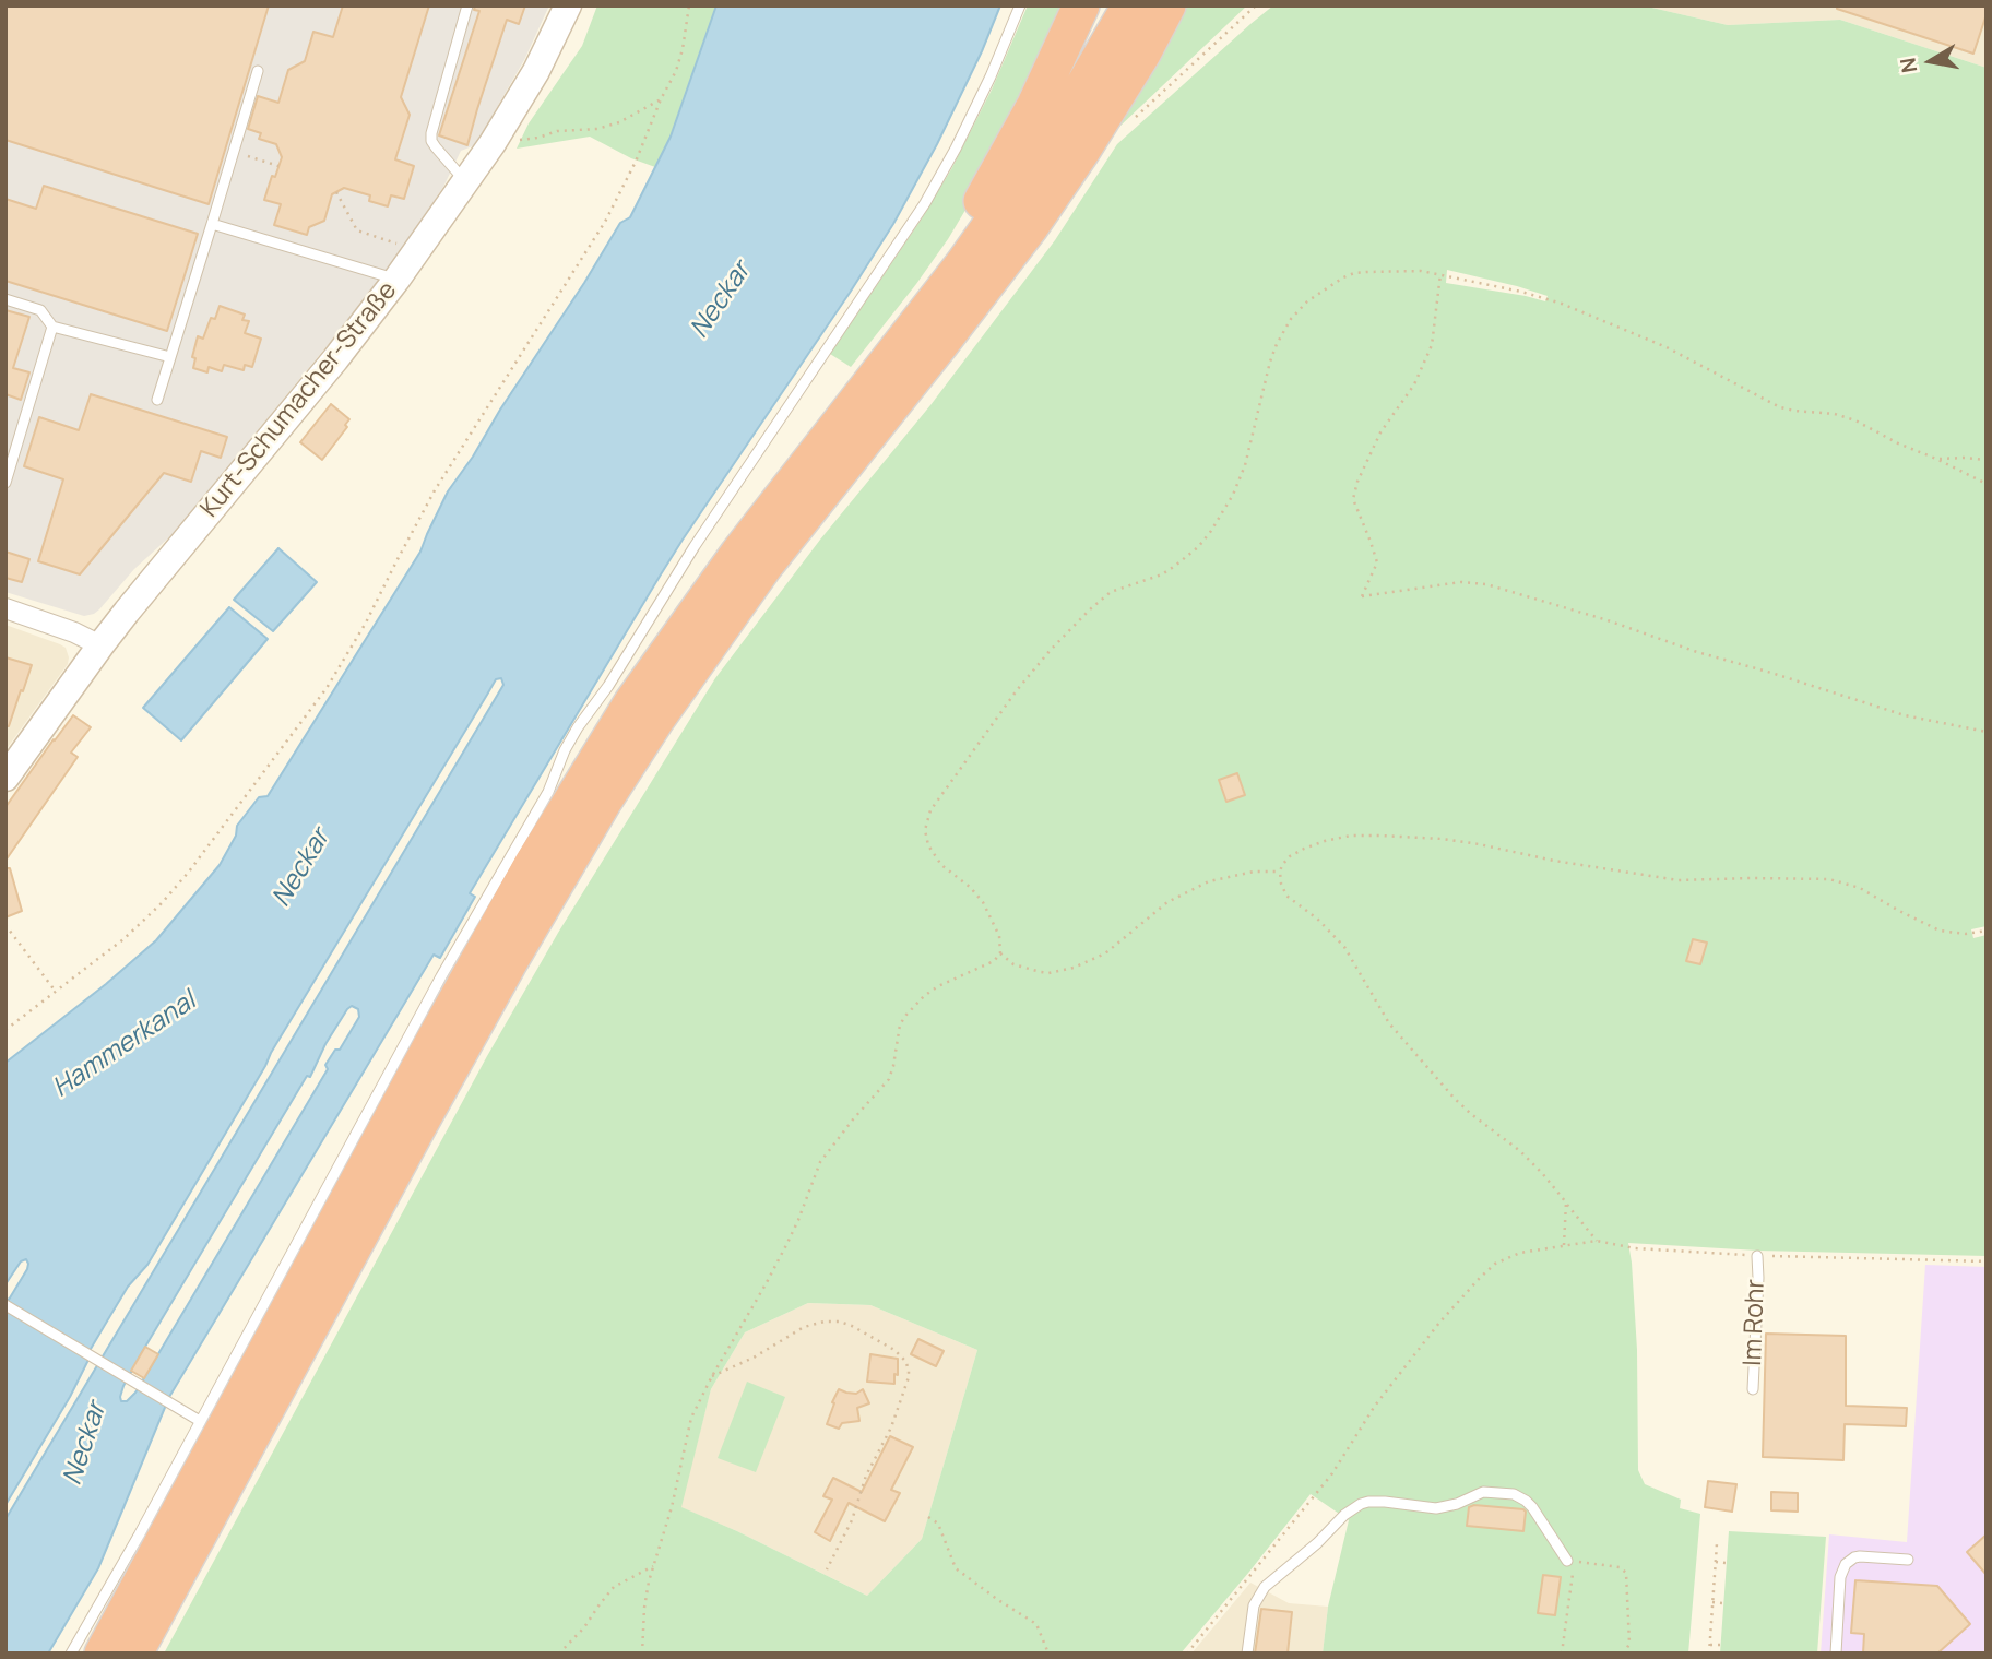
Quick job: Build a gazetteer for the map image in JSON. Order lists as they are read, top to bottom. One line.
{"streets":{"street":["Kurt-Schumacher-Straße"],"lane":["Im Rohr"]},"water":["Neckar","Hammerkanal"],"north":"left"}
